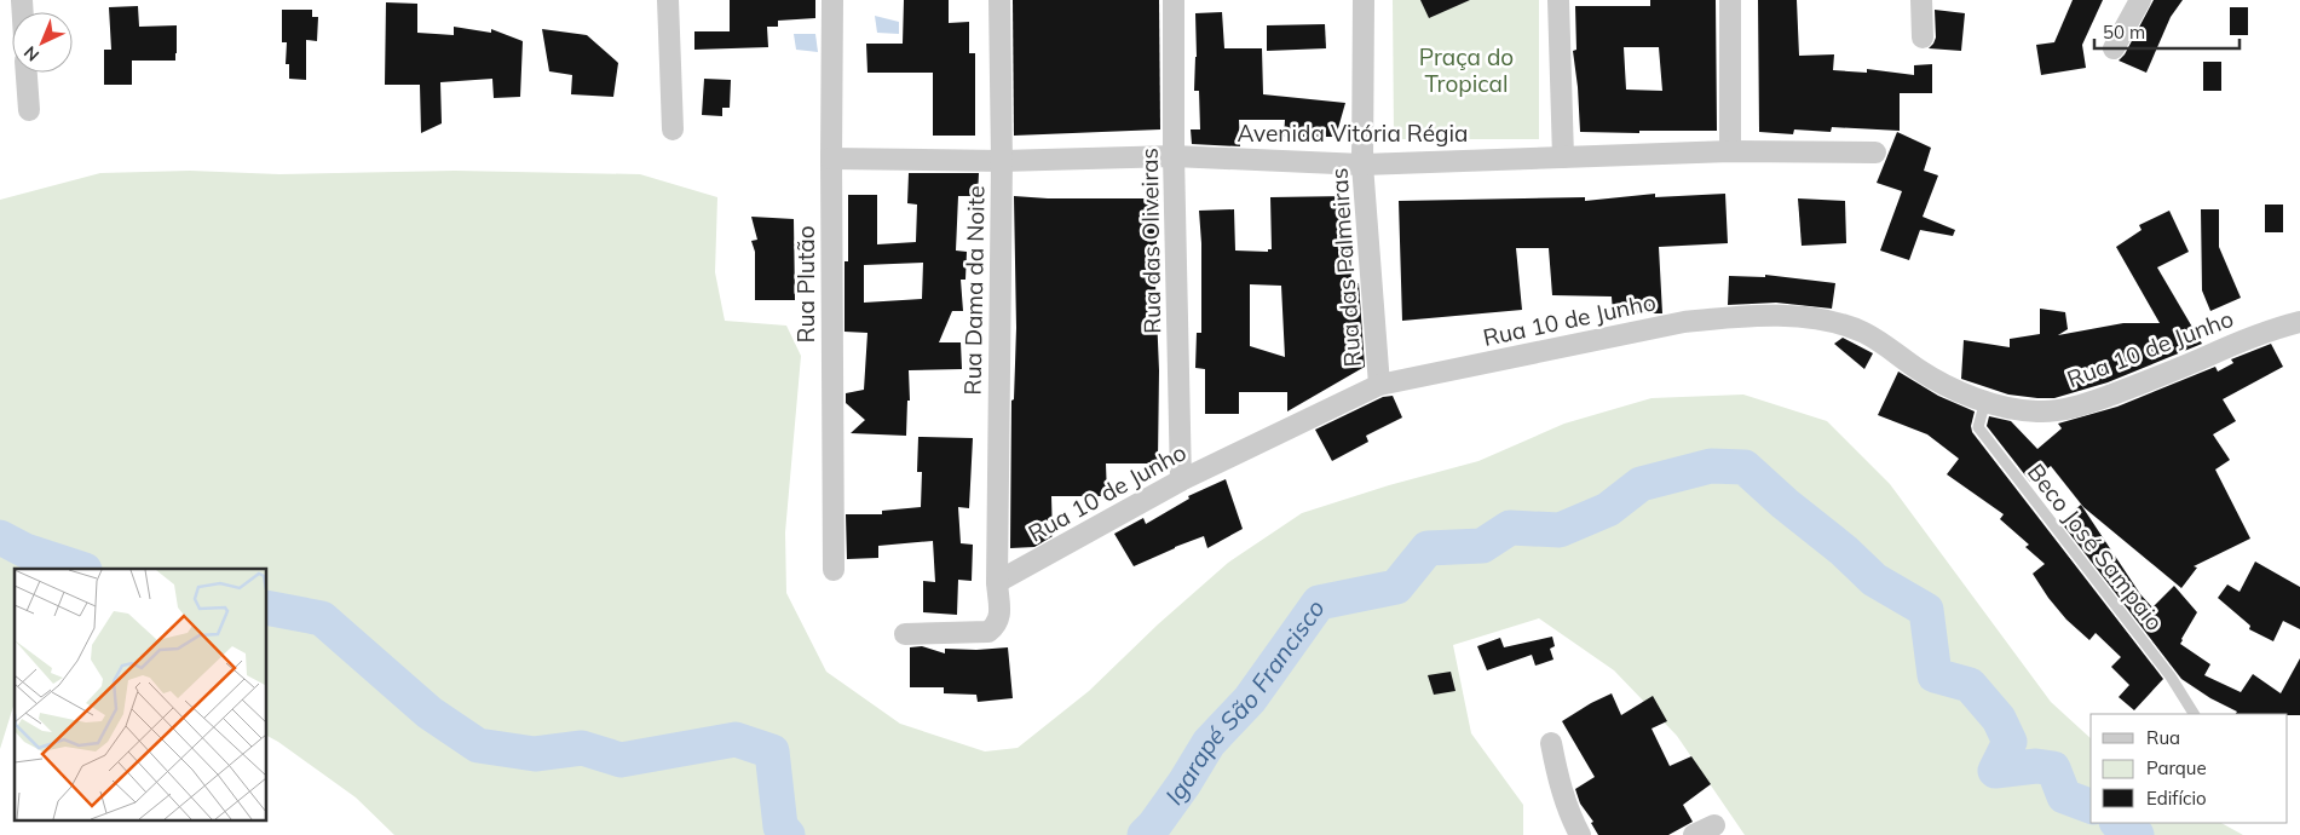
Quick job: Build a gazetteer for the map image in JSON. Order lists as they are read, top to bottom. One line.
{"streets":{"street":["Avenida Vitória Régia","Rua das Oliveiras","Rua das Palmeiras","Rua Plutão","Rua Dama da Noite","Rua 10 de Junho"],"lane":["Beco José Sampaio"]},"crossings":[["Avenida Vitória Régia","Rua das Oliveiras"],["Avenida Vitória Régia","Rua das Palmeiras"],["Avenida Vitória Régia","Rua Plutão"],["Avenida Vitória Régia","Rua Dama da Noite"],["Rua das Oliveiras","Rua 10 de Junho"],["Rua das Palmeiras","Rua 10 de Junho"],["Rua Dama da Noite","Rua 10 de Junho"],["Rua 10 de Junho","Beco José Sampaio"]],"water":["Igarapé São Francisco"],"parks":["Praça do Tropical"],"legend":["Rua","Parque","Edifício"],"scale_bar":"50 m","north":"bottom left"}
